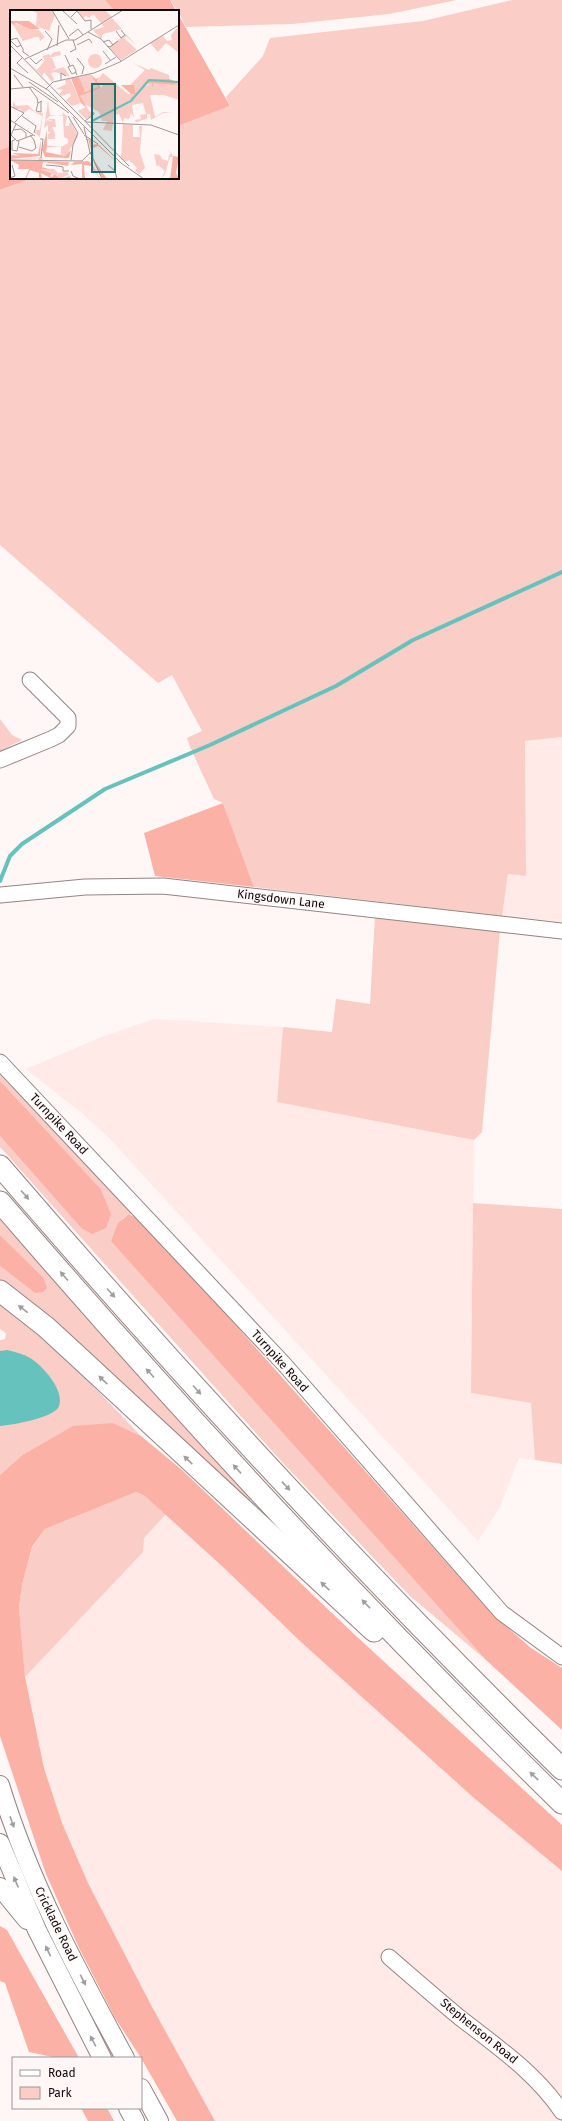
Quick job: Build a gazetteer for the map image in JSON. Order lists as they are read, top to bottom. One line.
{"streets":{"main road":["Cricklade Road"],"street":["Kingsdown Lane","Turnpike Road","Stephenson Road"]},"legend":["Road","Park"]}
